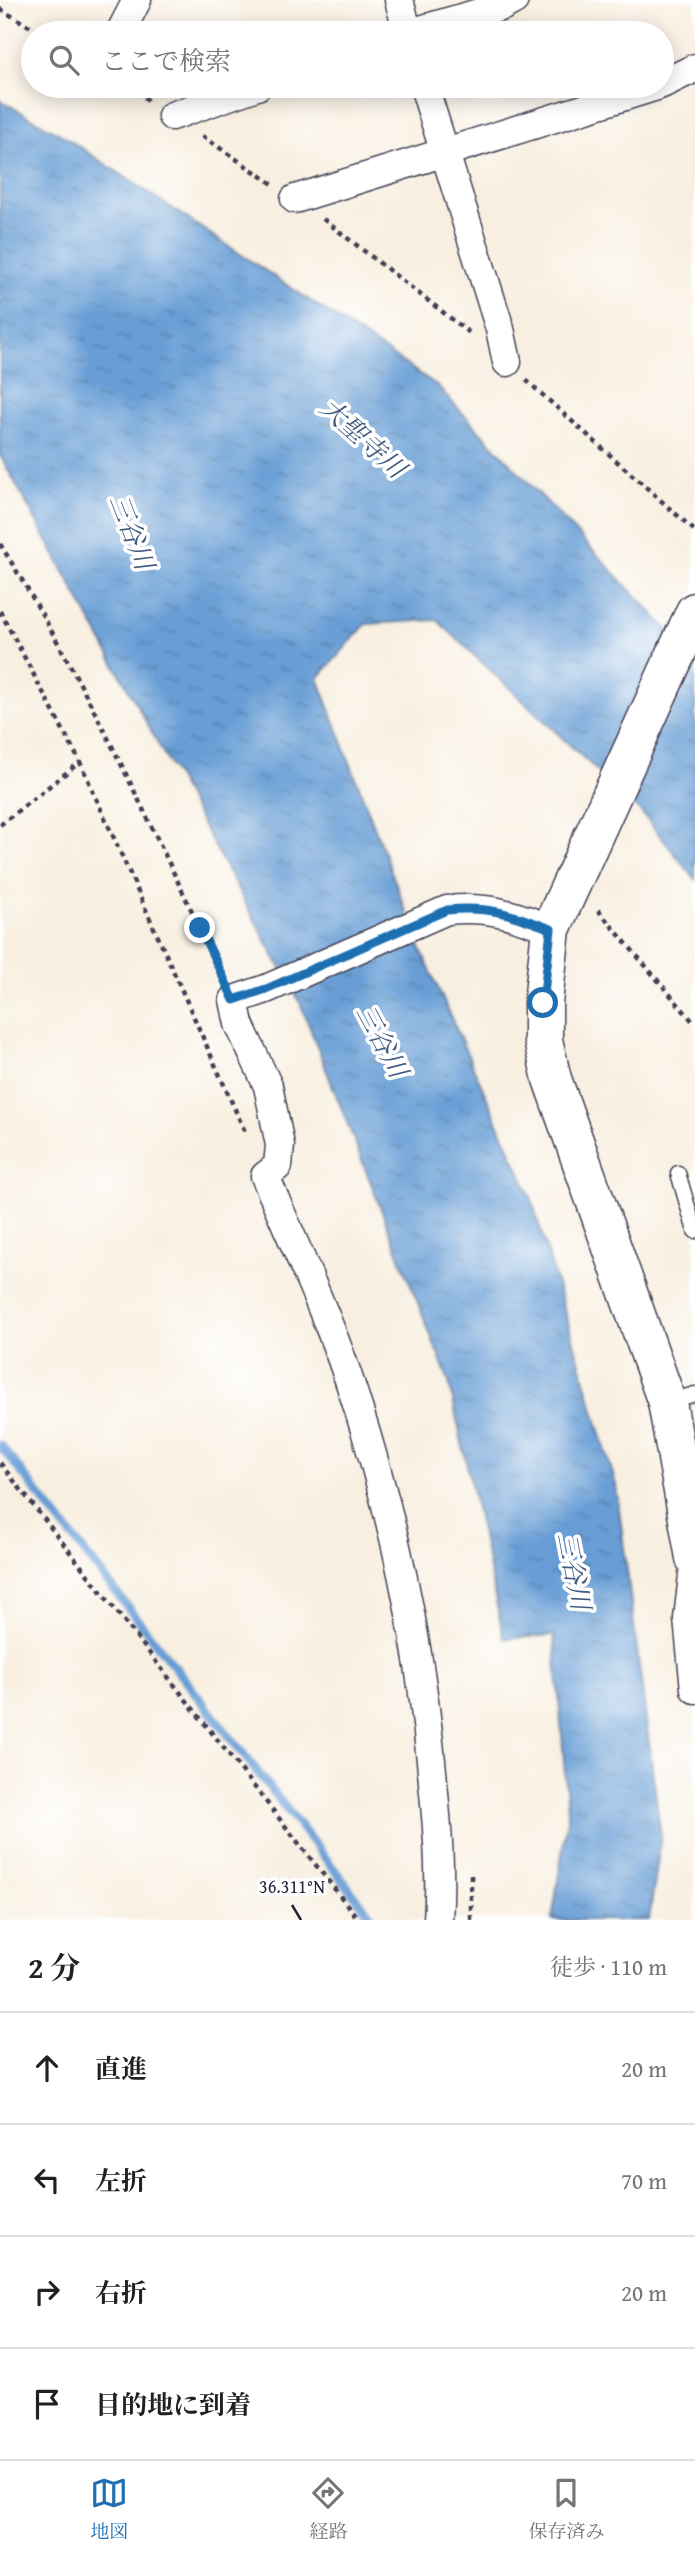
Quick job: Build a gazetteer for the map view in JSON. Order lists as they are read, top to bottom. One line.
{"water":["大聖寺川","三谷川"],"page":{"search":"ここで検索","heading":["2 分","徒歩 · 110 m"],"list":[["直進","20 m"],["左折","70 m"],["右折","20 m"],"目的地に到着"],"nav":["地図","経路","保存済み"]},"coordinates":["36.311°N"]}
